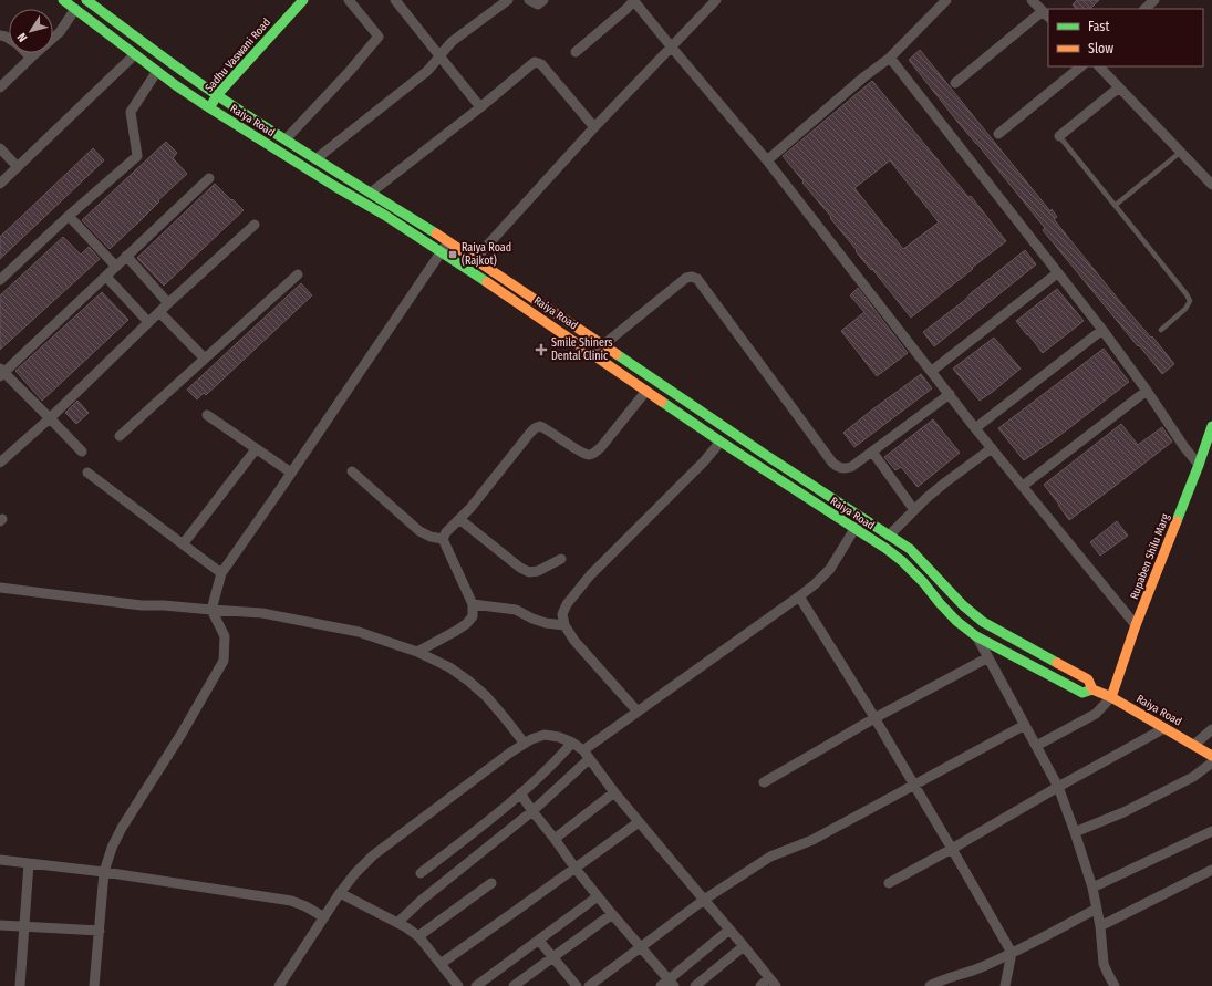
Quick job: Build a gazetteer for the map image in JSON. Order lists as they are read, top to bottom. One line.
{"streets":{"street":["Sadhu Vaswani Road","Raiya Road","Rupaben Shilu Marg"]},"crossings":[["Sadhu Vaswani Road","Raiya Road"],["Raiya Road","Rupaben Shilu Marg"]],"places":{"transit":["Raiya Road (Rajkot)"],"health":["Smile Shiners Dental Clinic"]},"legend":["Fast","Slow"],"north":"bottom left"}
